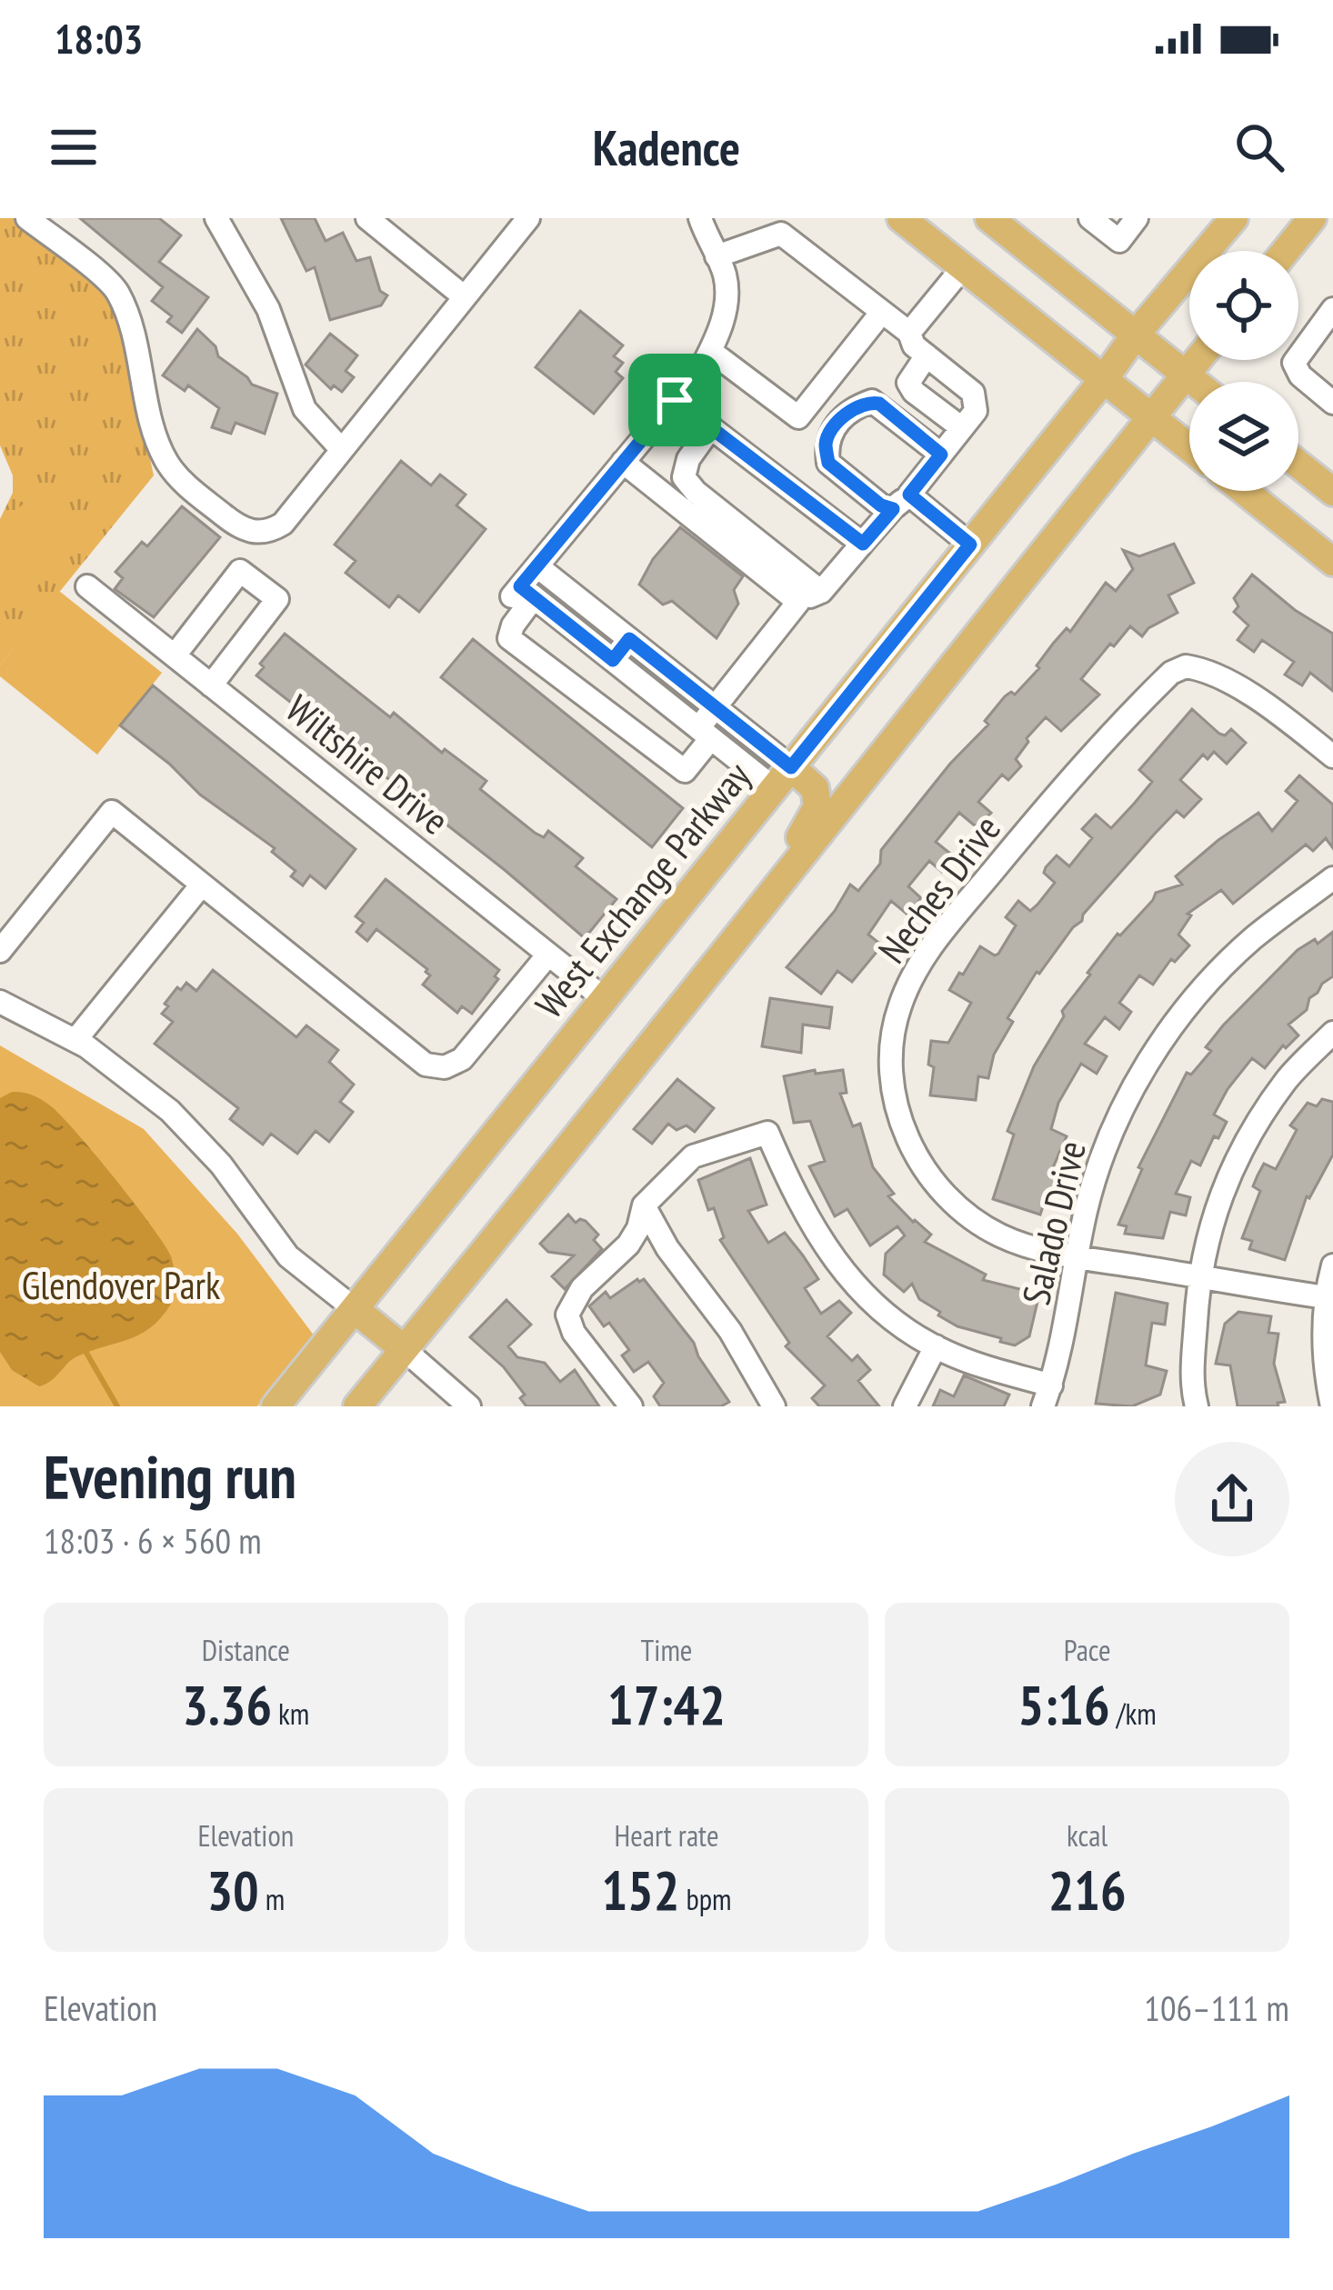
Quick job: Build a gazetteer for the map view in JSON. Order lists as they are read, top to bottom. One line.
{"streets":{"main road":["West Exchange Parkway"],"street":["Wiltshire Drive","Neches Drive","Salado Drive"]},"crossings":[["Wiltshire Drive","West Exchange Parkway"],["Neches Drive","Salado Drive"]],"parks":["Glendover Park"],"page":{"status":"18:03","header":"Kadence","heading":["Evening run","18:03 · 6 × 560 m"],"stats":[["Distance","3.36 km"],["Time","17:42"],["Pace","5:16 /km"],["Elevation","30 m"],["Heart rate","152 bpm"],["kcal","216"]],"chart":["Elevation","106–111 m"]}}
